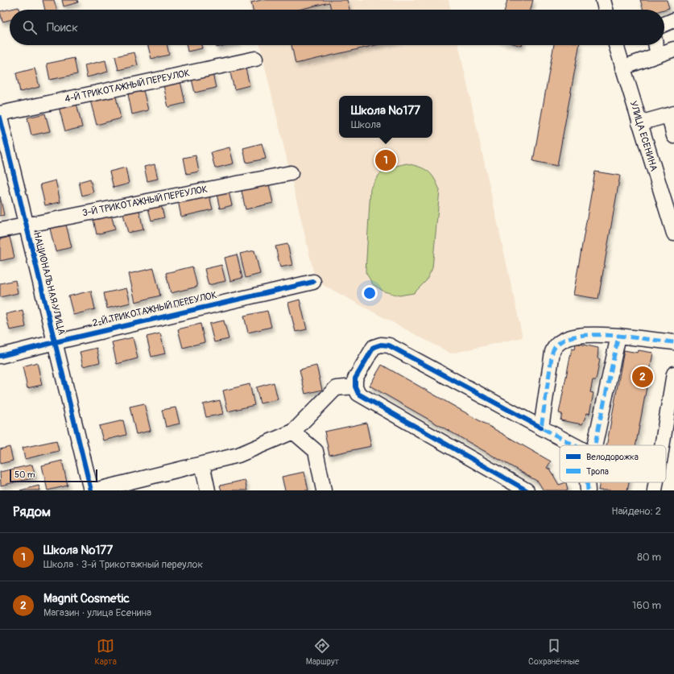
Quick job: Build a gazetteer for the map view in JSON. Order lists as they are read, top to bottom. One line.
{"streets":{"street":["4-Й ТРИКОТАЖНЫЙ ПЕРЕУЛОК","УЛИЦА ЕСЕНИНА","3-Й ТРИКОТАЖНЫЙ ПЕРЕУЛОК","НАЦИОНАЛЬНАЯ УЛИЦА","2-Й ТРИКОТАЖНЫЙ ПЕРЕУЛОК"]},"crossings":[["3-Й ТРИКОТАЖНЫЙ ПЕРЕУЛОК","НАЦИОНАЛЬНАЯ УЛИЦА"],["НАЦИОНАЛЬНАЯ УЛИЦА","2-Й ТРИКОТАЖНЫЙ ПЕРЕУЛОК"]],"legend":["Велодорожка","Тропа"],"scale_bar":"50 m","page":{"search":"Поиск","popup":["Школа №177","Школа"],"pins":["1","2"],"scale":"50 m","heading":["Рядом","Найдено: 2"],"list":[{"mark":"1","name":"Школа №177","note":"Школа · 3-й Трикотажный переулок","value":"80 m"},{"mark":"2","name":"Magnit Cosmetic","note":"Магазин · улица Есенина","value":"160 m"}],"nav":["Карта","Маршрут","Сохранённые"]}}
